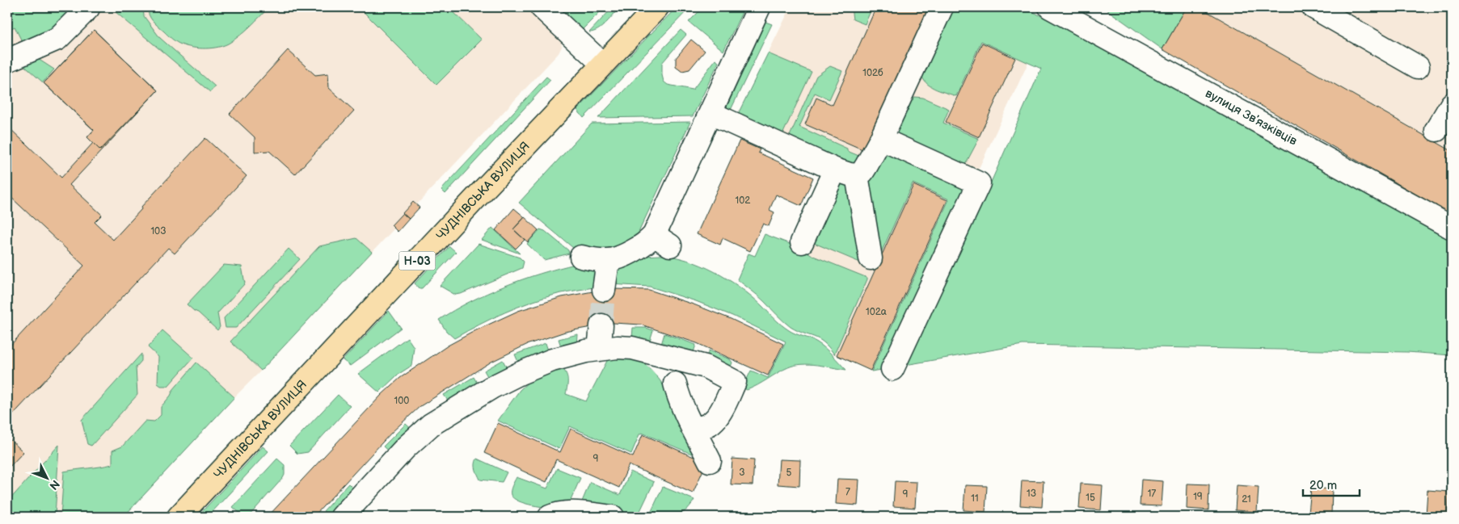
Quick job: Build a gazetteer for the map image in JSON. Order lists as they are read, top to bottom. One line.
{"streets":{"main road":["ЧУДНІВСЬКА ВУЛИЦЯ","Н-03"],"street":["вулиця Звʼязківців"]},"house_numbers":["102б","102","103","102а","100","9","3","5","7","13","17","9","19","15","11","21"],"scale_bar":"20 m","north":"bottom right"}
